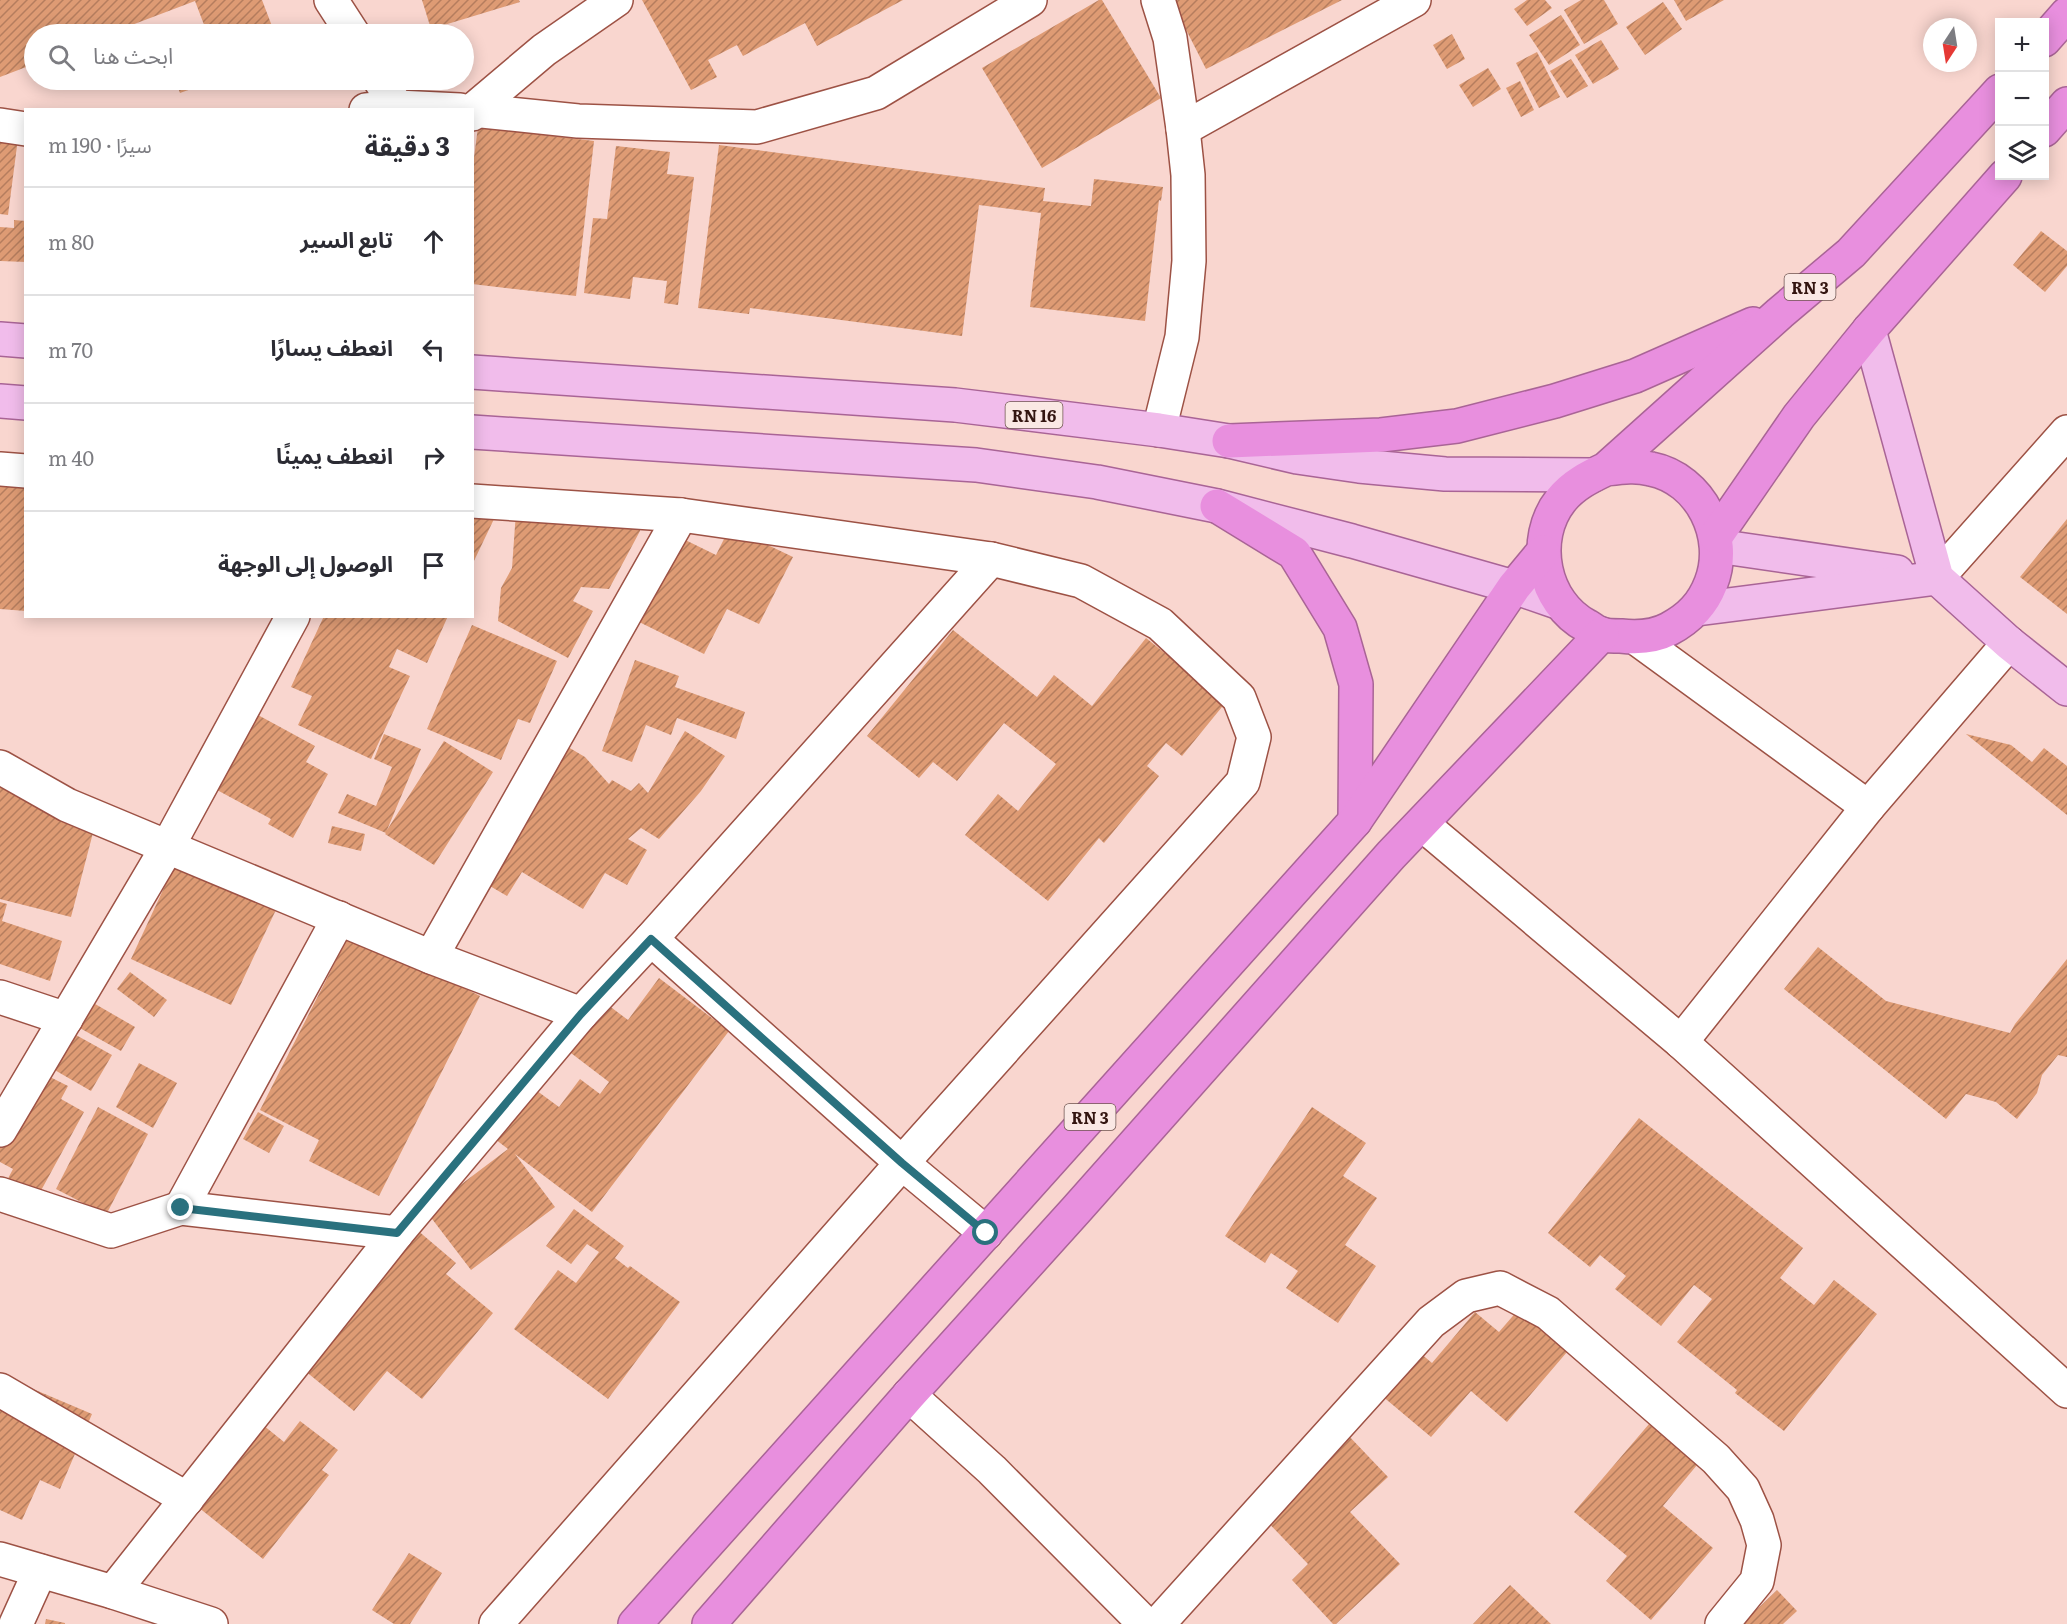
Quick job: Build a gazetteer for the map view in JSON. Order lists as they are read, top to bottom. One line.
{"streets":{"highway":["RN 3"],"main road":["RN 16"]},"crossings":[["RN 3","RN 16"]],"north":"bottom","page":{"map_buttons":["+","−"],"search":"ابحث هنا","heading":["3 دقيقة","سيرًا · 190 m"],"list":[["تابع السير","80 m"],["انعطف يسارًا","70 m"],["انعطف يمينًا","40 m"],"الوصول إلى الوجهة"]}}
